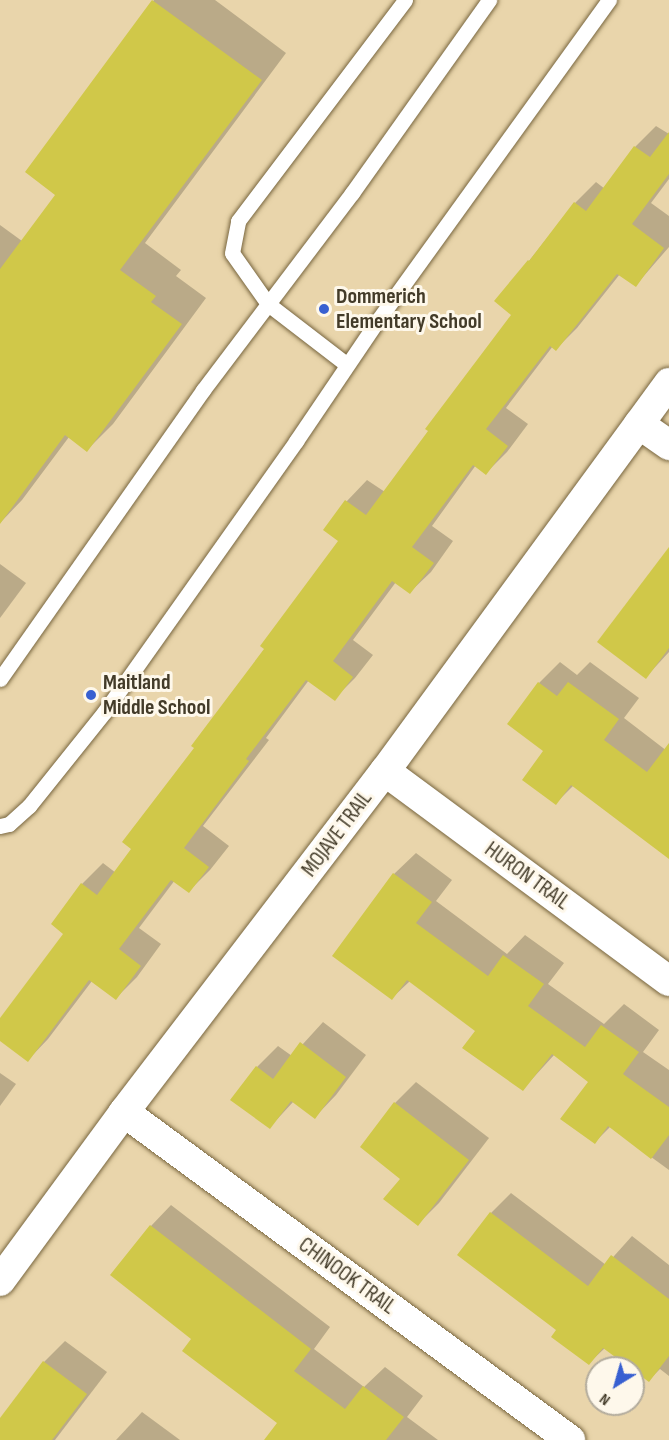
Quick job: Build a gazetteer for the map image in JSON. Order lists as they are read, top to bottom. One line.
{"streets":{"street":["MOJAVE TRAIL","HURON TRAIL","CHINOOK TRAIL"]},"crossings":[["MOJAVE TRAIL","HURON TRAIL"],["MOJAVE TRAIL","CHINOOK TRAIL"]],"places":["Dommerich Elementary School","Maitland Middle School"],"north":"bottom left"}
